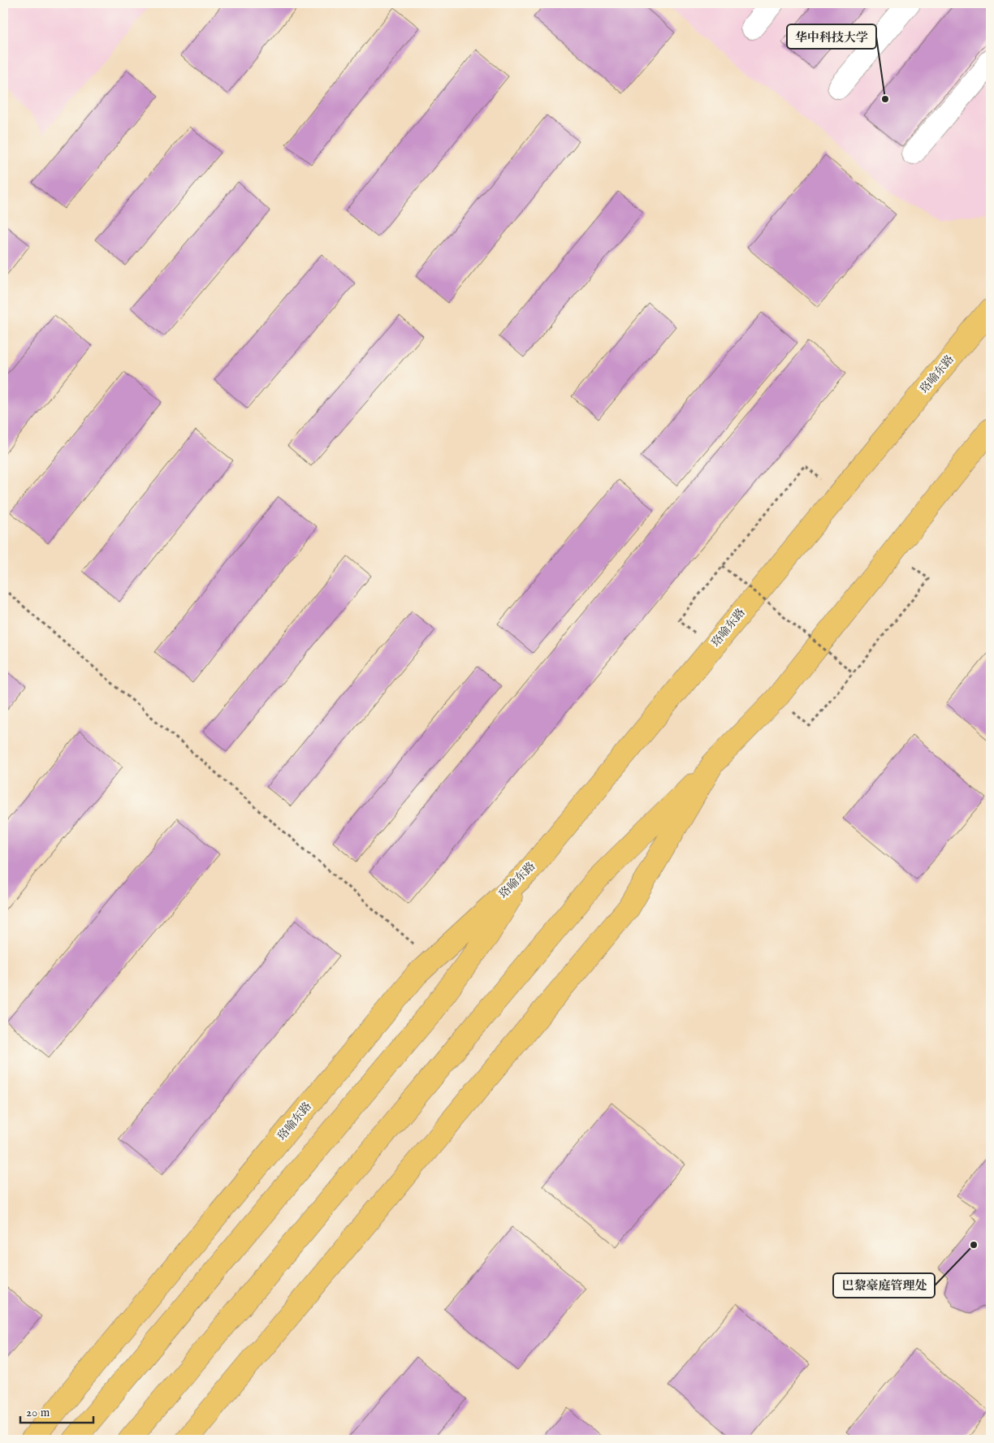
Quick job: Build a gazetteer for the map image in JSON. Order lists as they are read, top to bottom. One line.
{"streets":{"highway":["珞喻东路"]},"places":["华中科技大学","巴黎豪庭管理处"],"scale_bar":"20 m"}
